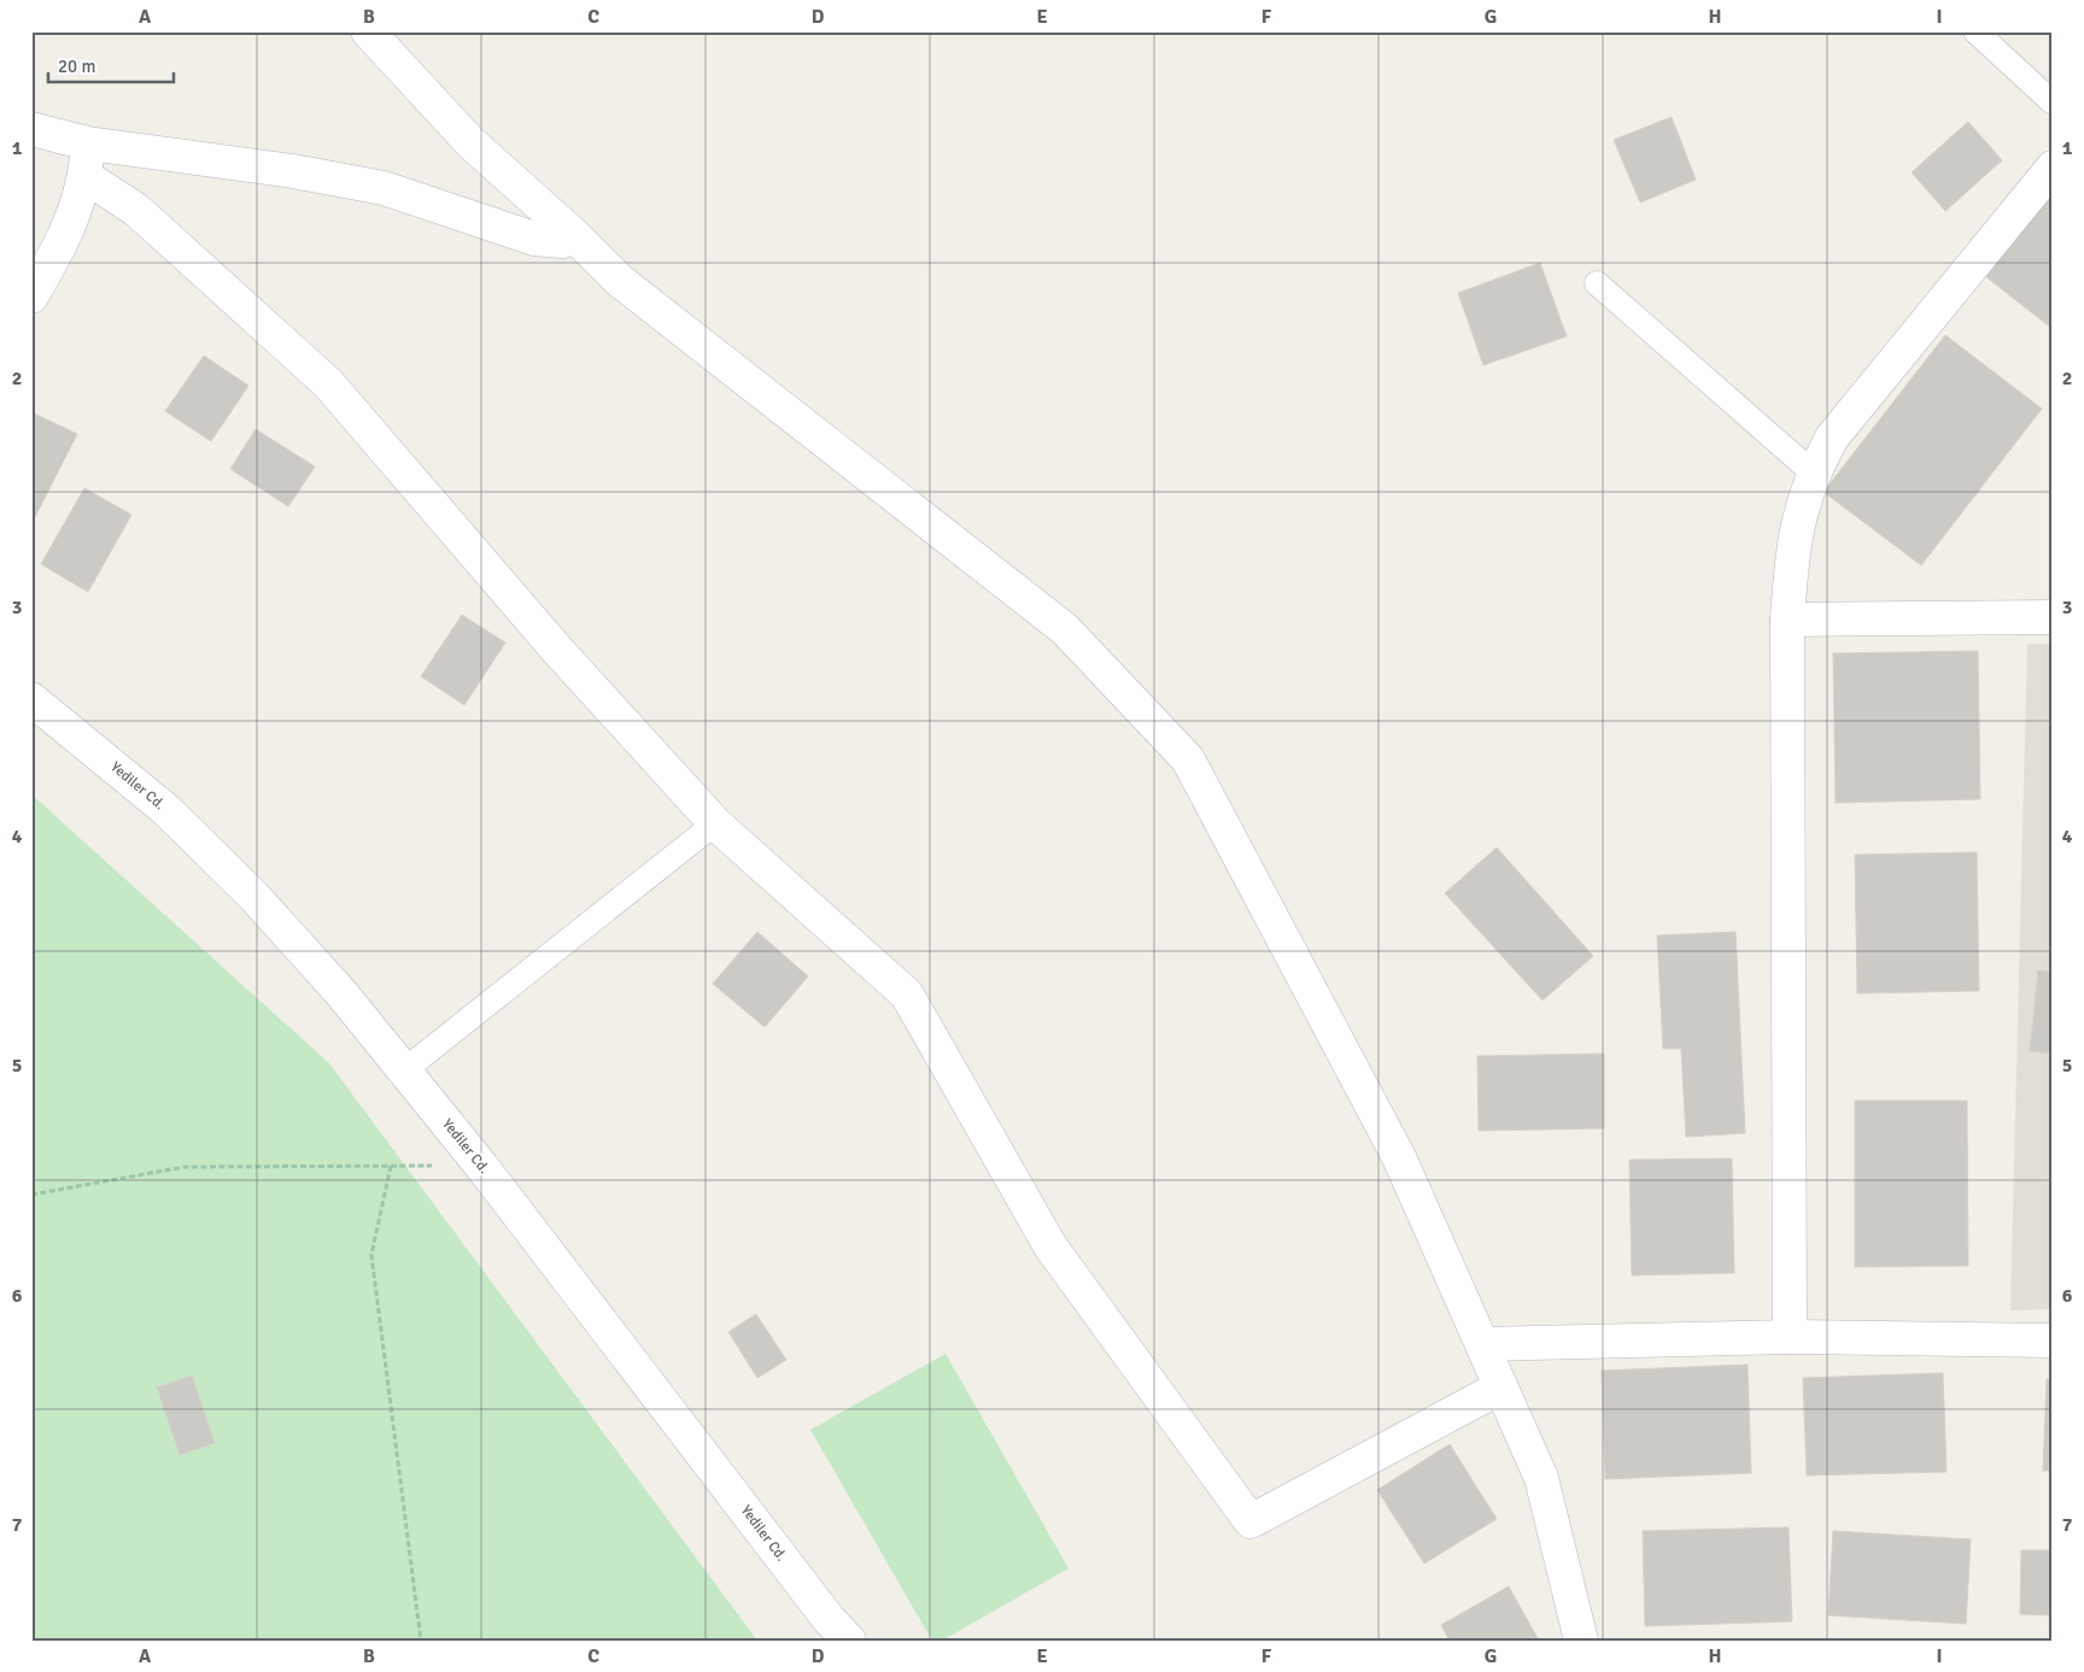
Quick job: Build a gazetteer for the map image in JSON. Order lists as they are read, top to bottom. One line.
{"streets":{"street":["Yediler Cd."]},"scale_bar":"20 m","grid":{"columns":["A","B","C","D","E","F","G","H","I"],"rows":["1","2","3","4","5","6","7"]}}
